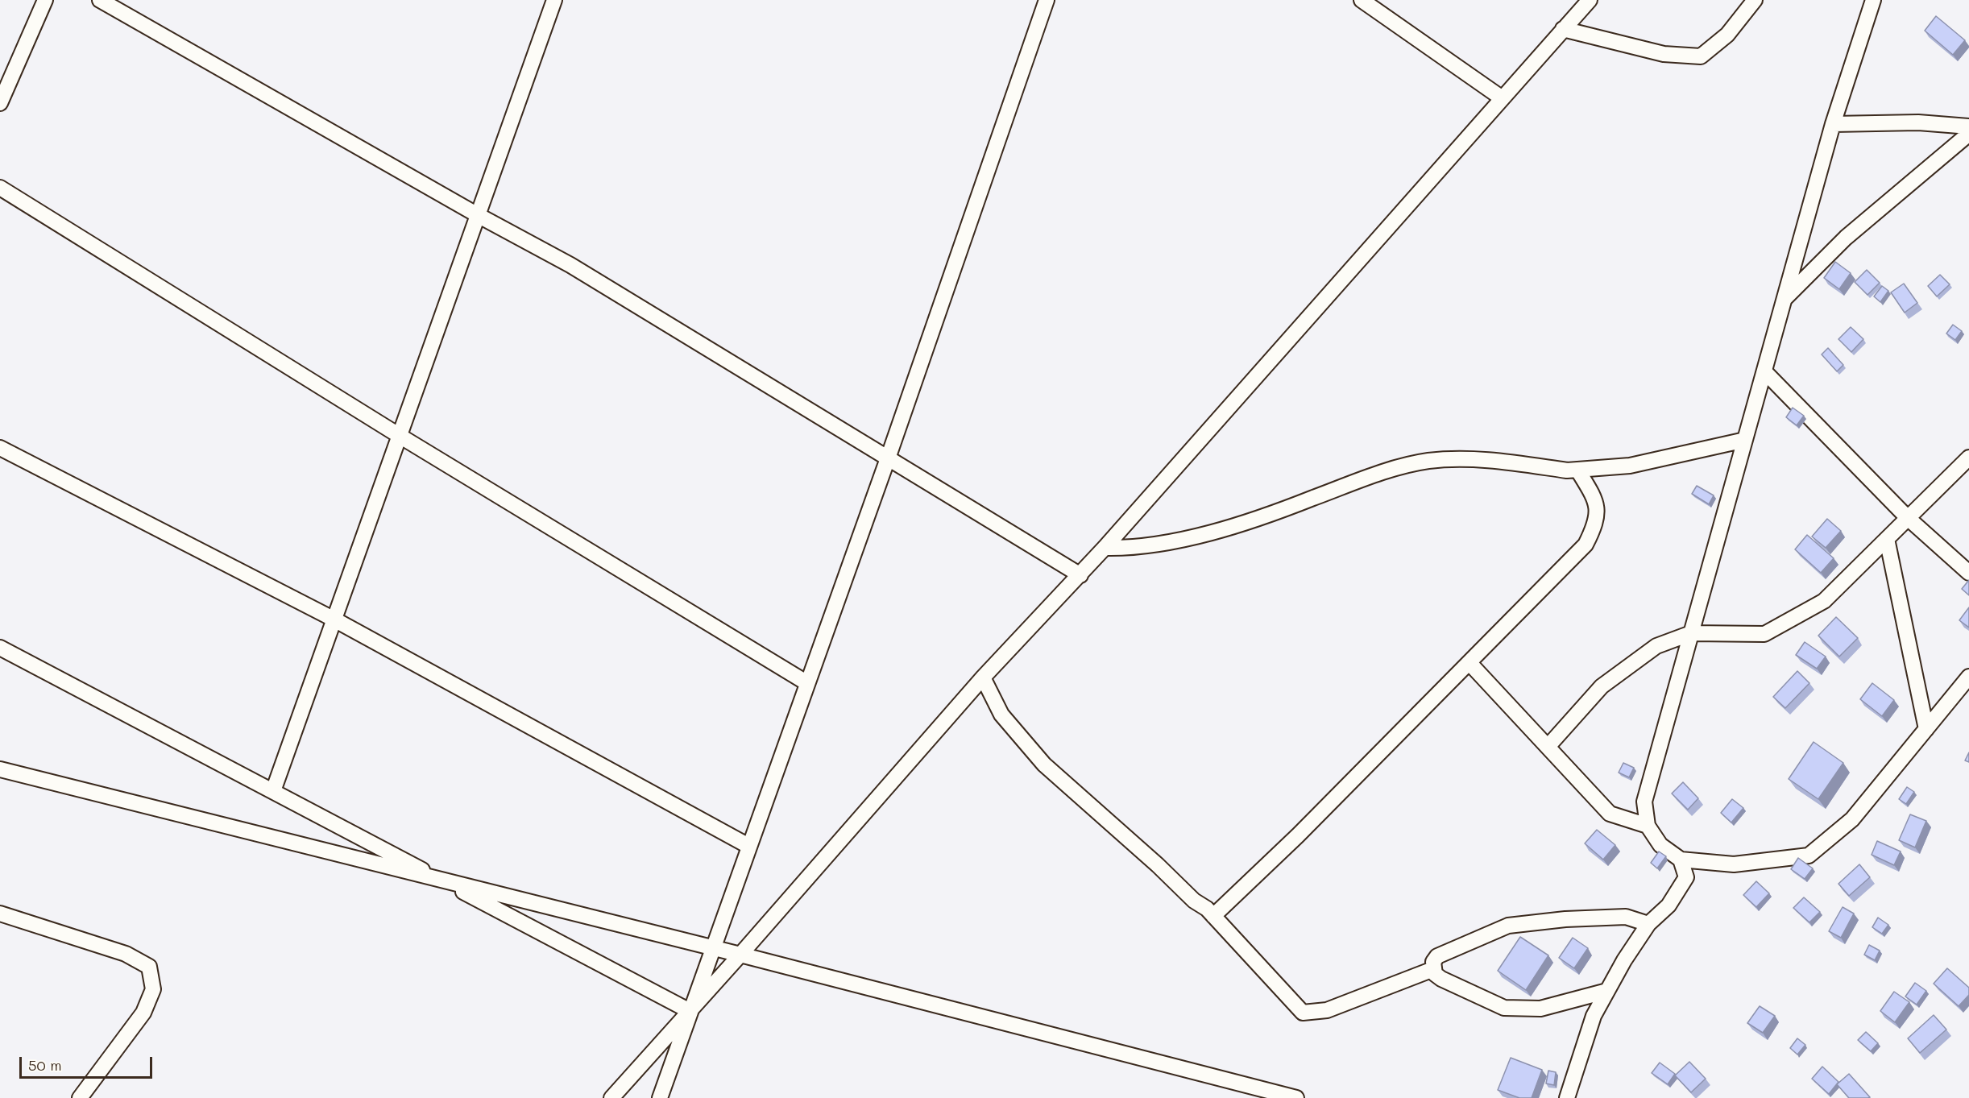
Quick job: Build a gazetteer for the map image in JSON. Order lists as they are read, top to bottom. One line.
{"scale_bar":"50 m"}
